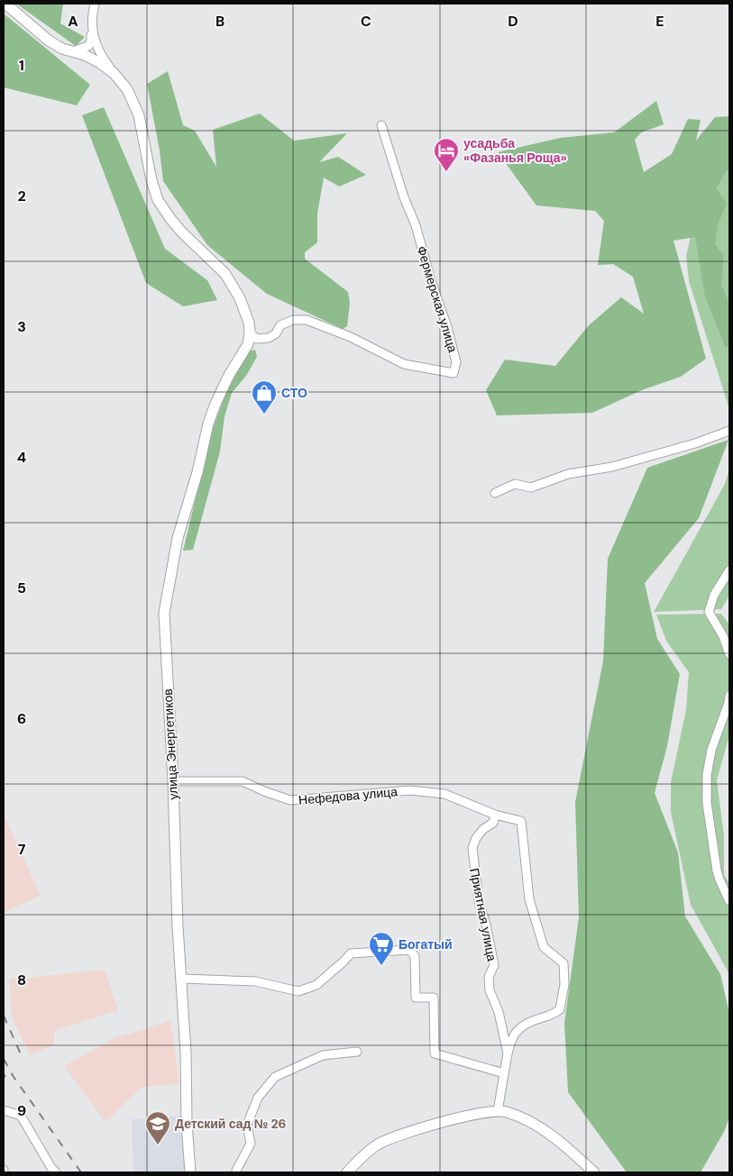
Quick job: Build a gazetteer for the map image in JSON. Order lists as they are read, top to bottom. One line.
{"streets":{"main road":["улица Энергетиков"],"street":["Фермерская улица","Нефедова улица","Приятная улица"]},"crossings":[["Фермерская улица","улица Энергетиков"],["улица Энергетиков","Нефедова улица"],["Нефедова улица","Приятная улица"]],"places":{"hotel":["усадьба «Фазанья Роща»"],"shop":["СТО"],"supermarket":["Богатый"],"school or university":["Детский сад № 26"]},"grid":{"columns":["A","B","C","D","E"],"rows":["1","2","3","4","5","6","7","8","9"]}}
